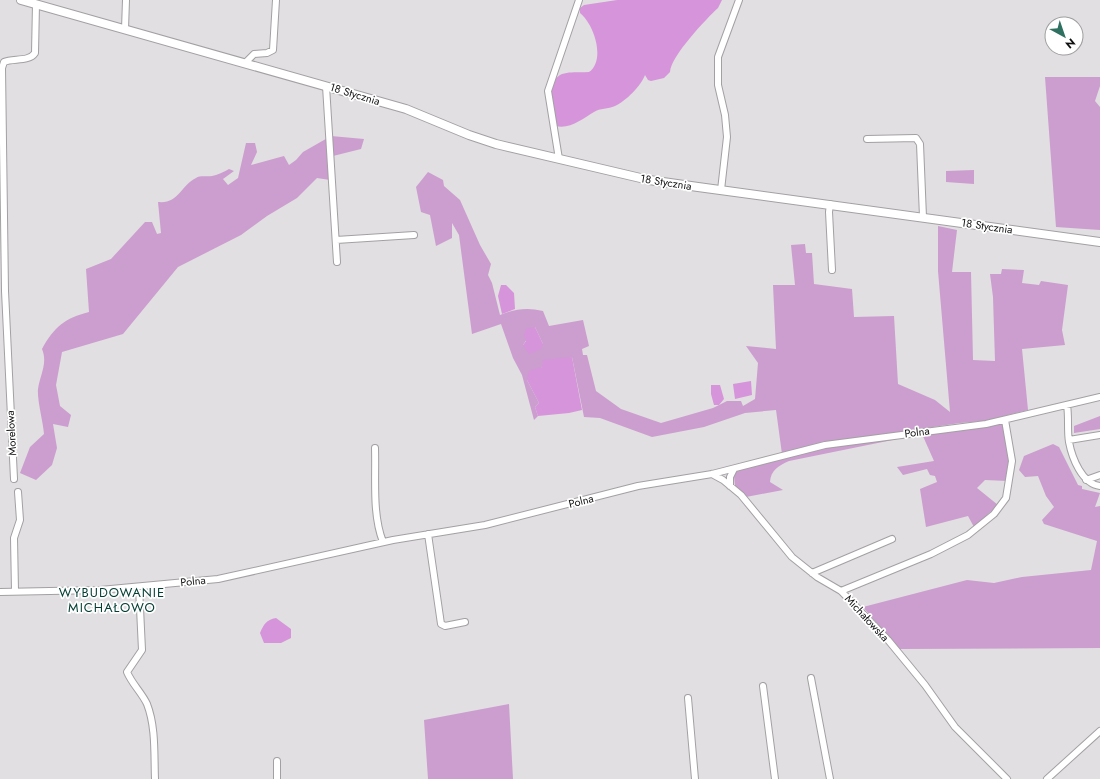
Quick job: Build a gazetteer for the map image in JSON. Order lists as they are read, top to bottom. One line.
{"streets":{"street":["18 Stycznia","Polna","Morelowa","Michałowska"]},"crossings":[["18 Stycznia","Morelowa"],["Polna","Michałowska"]],"districts":["WYBUDOWANIE MICHAŁOWO"],"north":"bottom right"}
